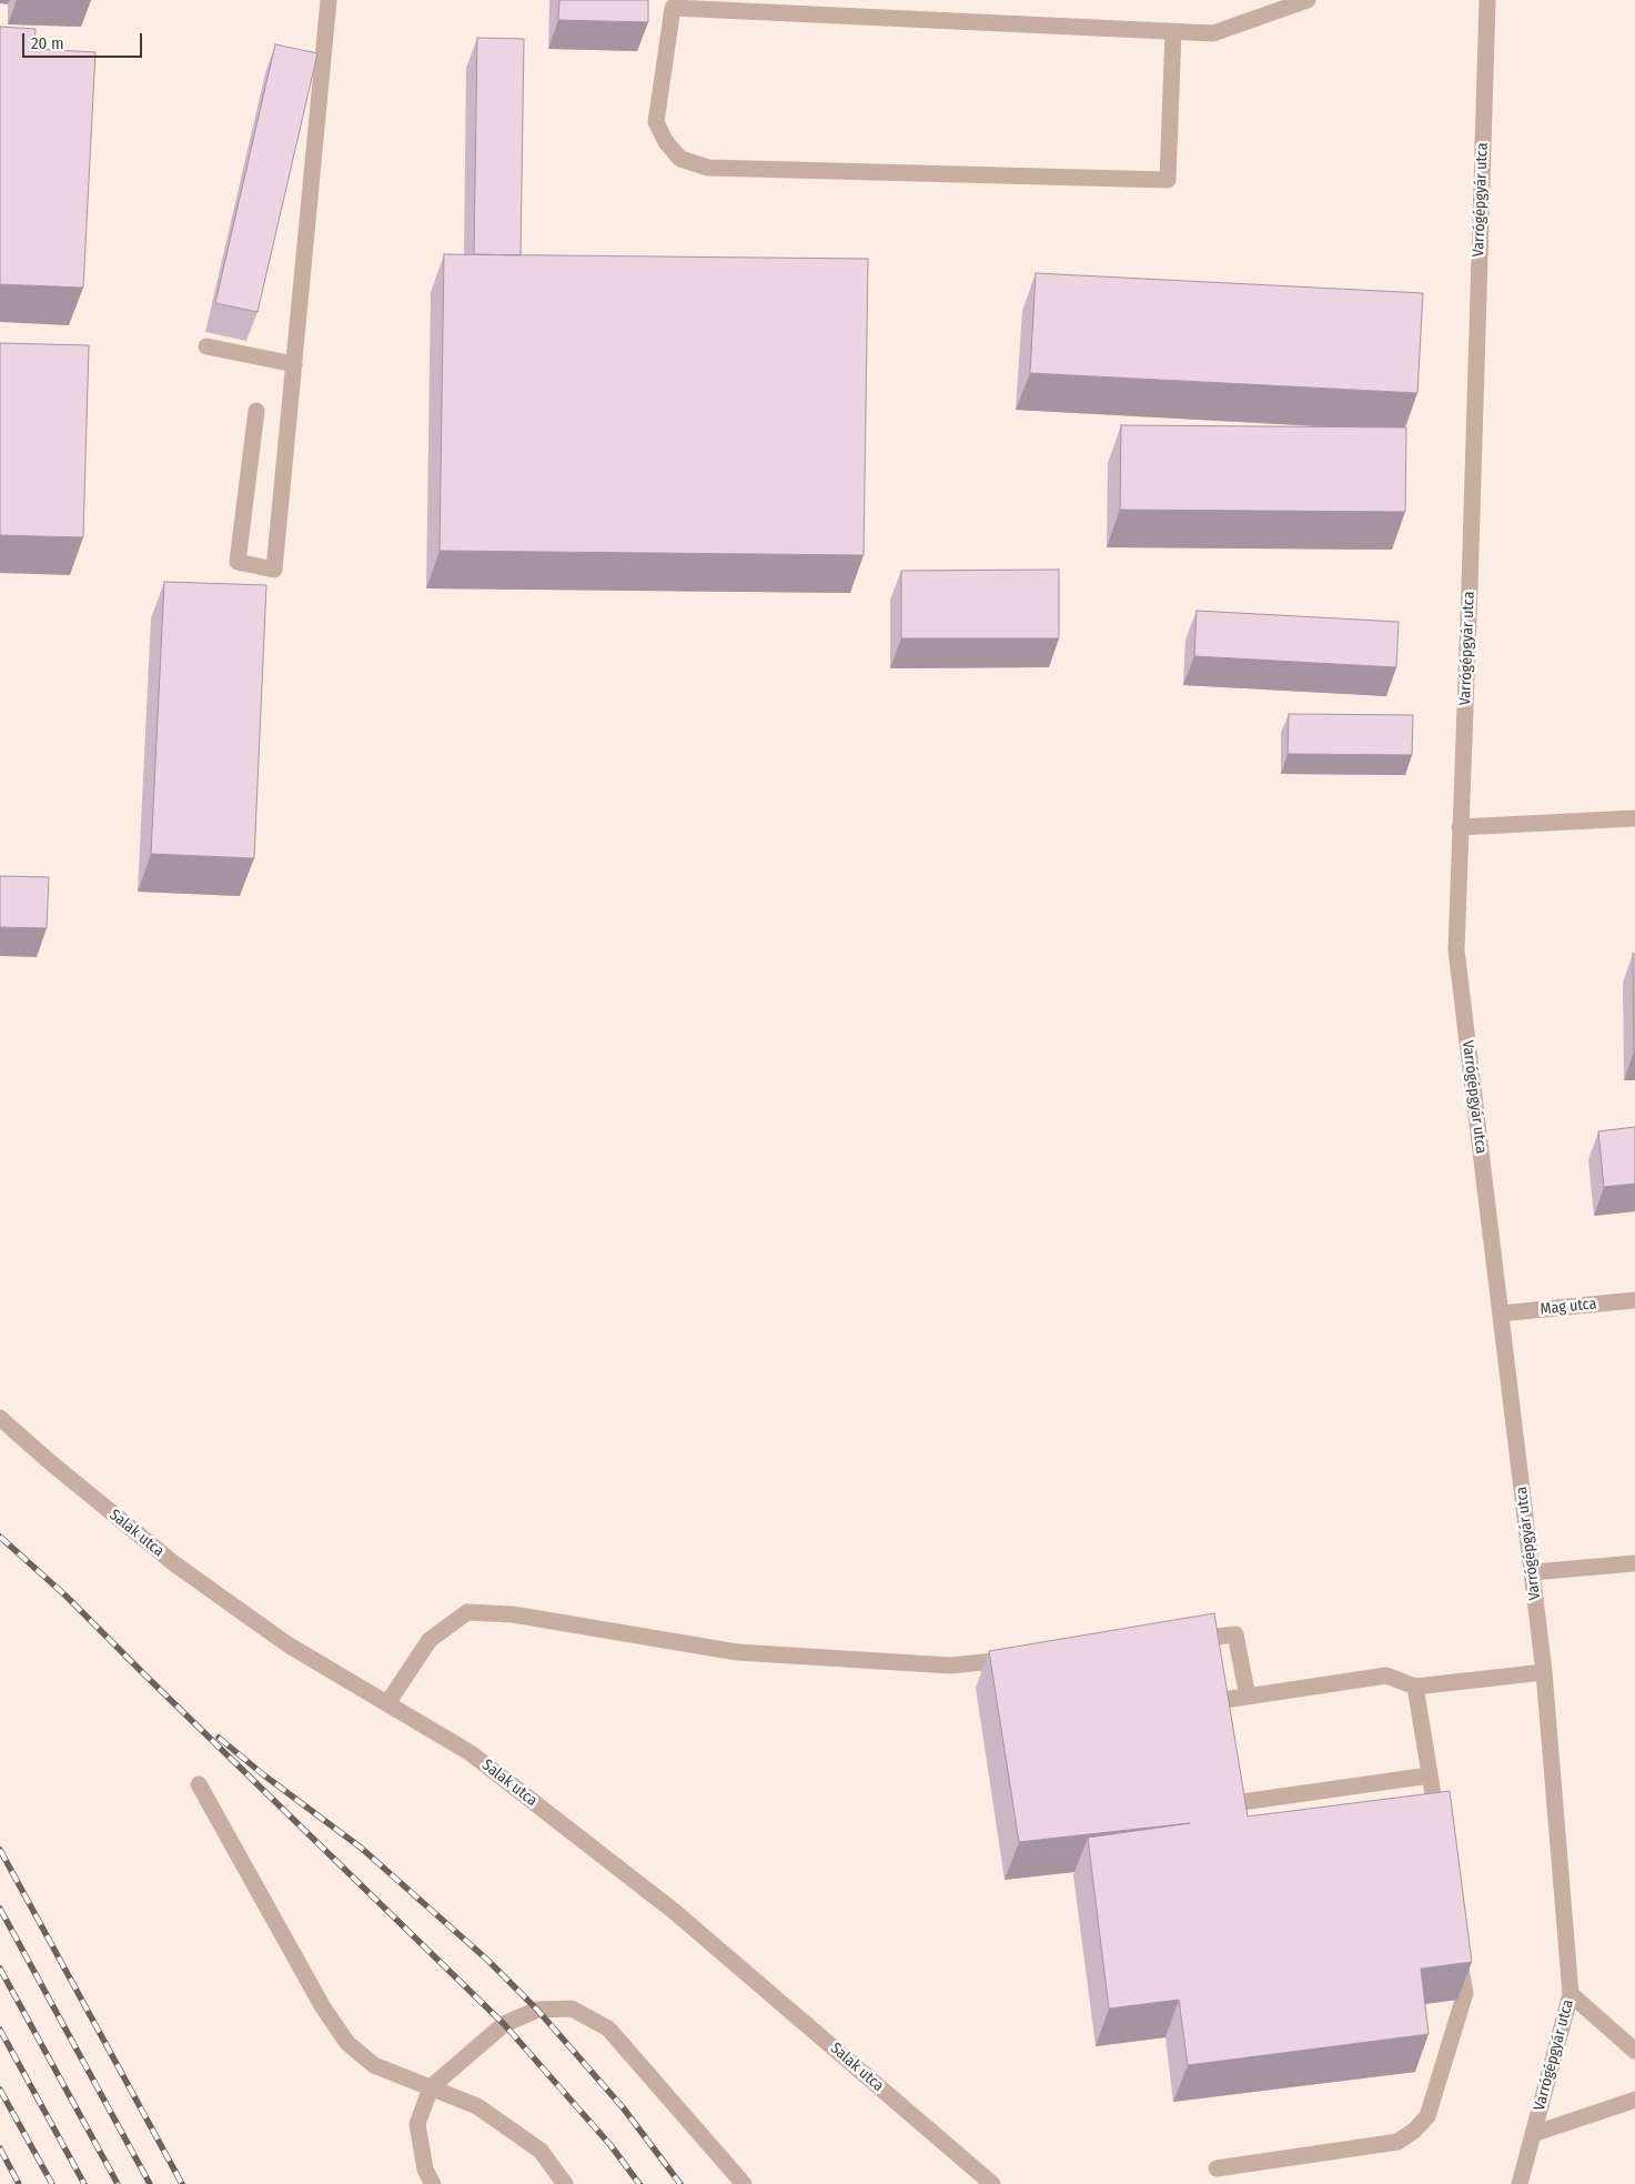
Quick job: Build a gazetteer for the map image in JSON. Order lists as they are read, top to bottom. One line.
{"streets":{"street":["Varrógépgyár utca","Mag utca","Salak utca"]},"crossings":[["Varrógépgyár utca","Mag utca"]],"scale_bar":"20 m"}
